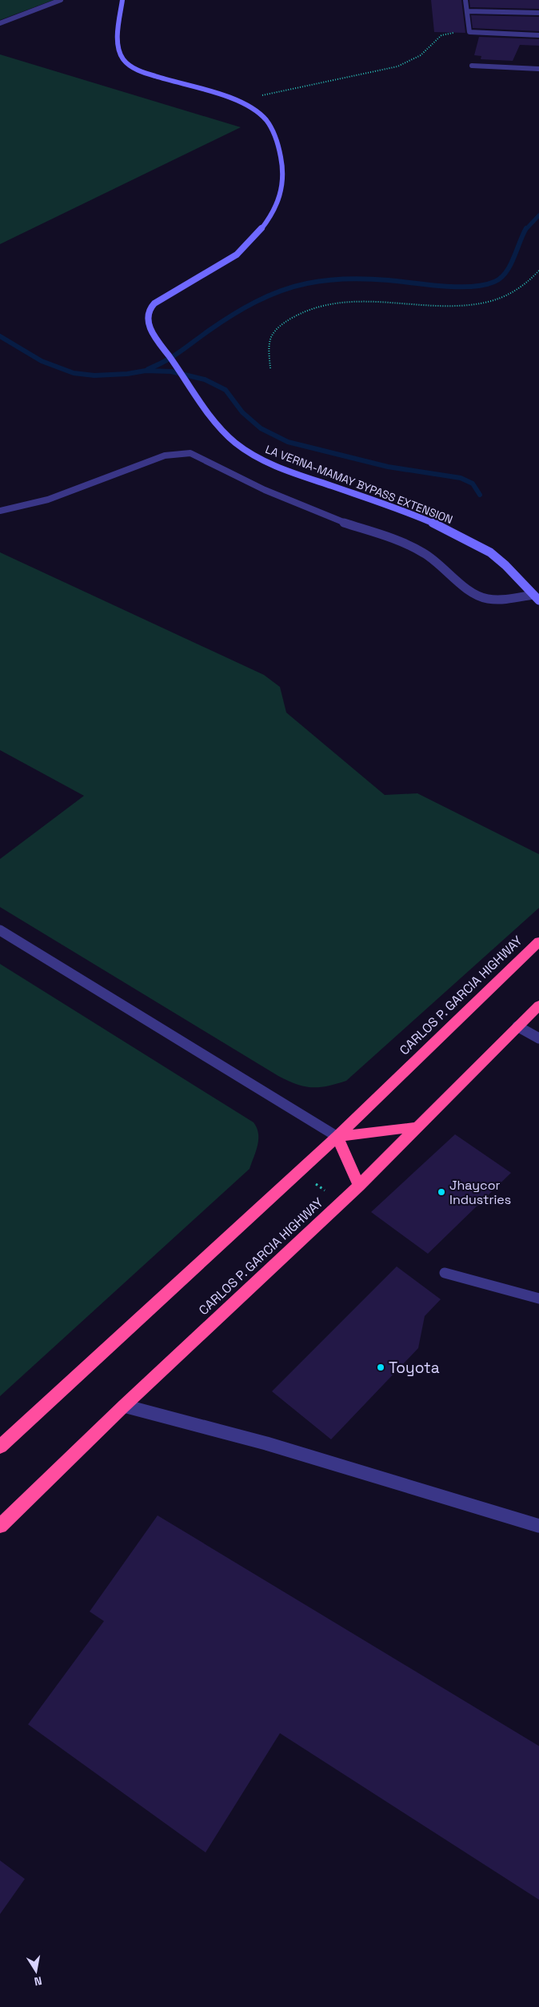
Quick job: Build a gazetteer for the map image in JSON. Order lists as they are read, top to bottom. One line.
{"streets":{"highway":["CARLOS P. GARCIA HIGHWAY"],"main road":["LA VERNA-MAMAY BYPASS EXTENSION"]},"places":["Jhaycor Industries","Toyota"],"north":"bottom"}
